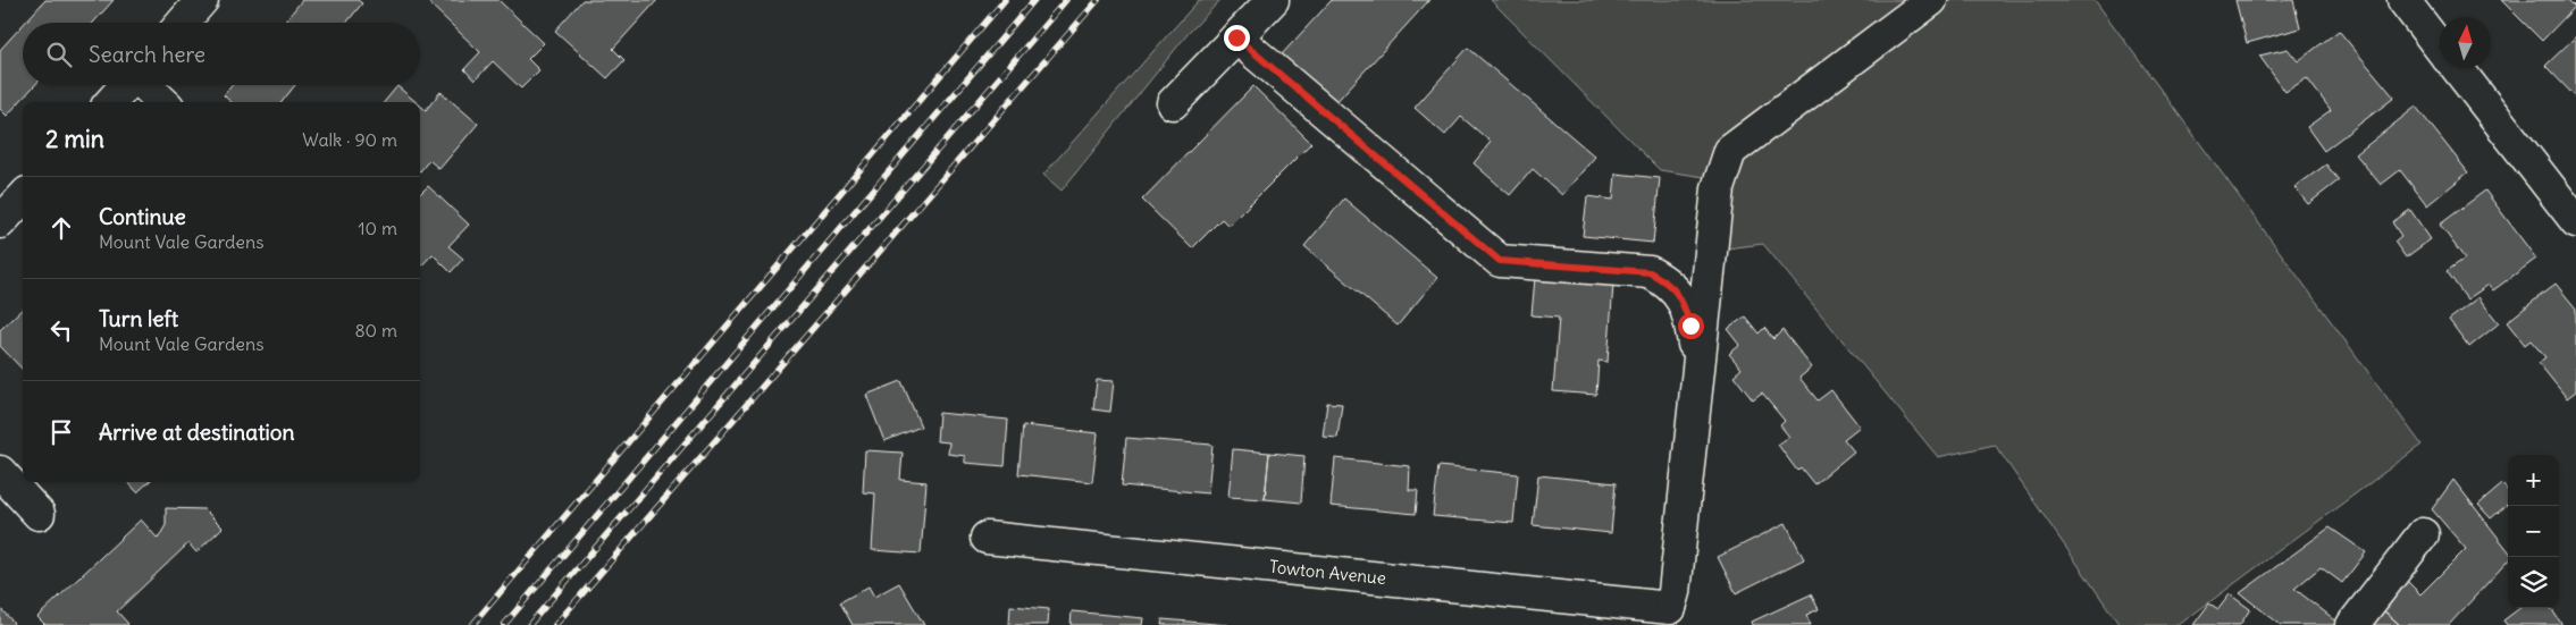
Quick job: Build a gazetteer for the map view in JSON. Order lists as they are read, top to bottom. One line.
{"streets":{"street":["Towton Avenue"]},"north":"top","page":{"search":"Search here","heading":["2 min","Walk · 90 m"],"list":[["Continue","Mount Vale Gardens","10 m"],["Turn left","Mount Vale Gardens","80 m"],"Arrive at destination"],"map_buttons":["+","−"]}}
